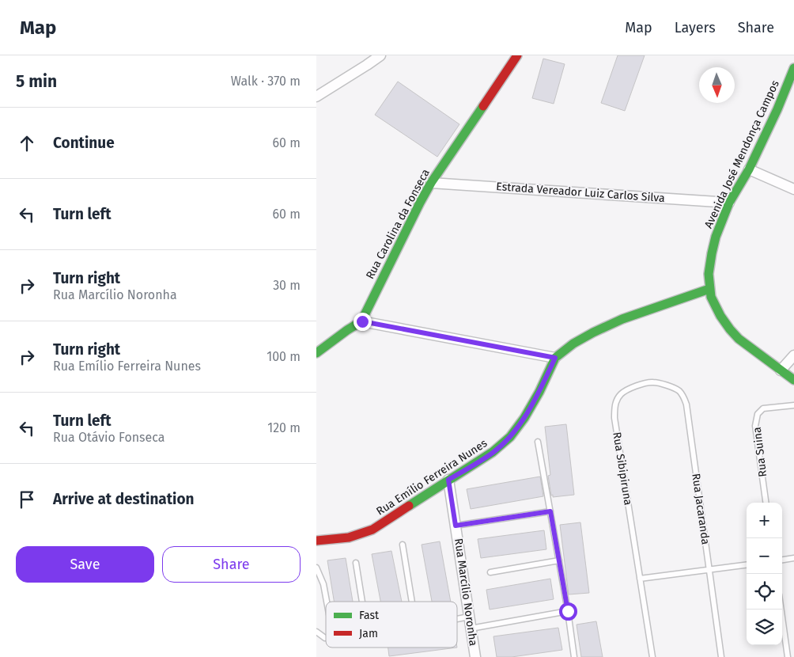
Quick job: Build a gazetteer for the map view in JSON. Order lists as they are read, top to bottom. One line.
{"streets":{"street":["Avenida José Mendonça Campos","Estrada Vereador Luiz Carlos Silva","Rua Carolina da Fonseca","Rua Emílio Ferreira Nunes","Rua Marcílio Noronha"],"lane":["Rua Suina","Rua Sibipiruna","Rua Jacaranda"]},"crossings":[["Avenida José Mendonça Campos","Estrada Vereador Luiz Carlos Silva"],["Avenida José Mendonça Campos","Rua Emílio Ferreira Nunes"],["Estrada Vereador Luiz Carlos Silva","Rua Carolina da Fonseca"],["Rua Sibipiruna","Rua Jacaranda"],["Rua Emílio Ferreira Nunes","Rua Marcílio Noronha"]],"legend":["Fast","Jam"],"north":"bottom","page":{"header":"Map","nav":["Map","Layers","Share"],"heading":["5 min","Walk · 370 m"],"list":[["Continue","60 m"],["Turn left","60 m"],["Turn right","Rua Marcílio Noronha","30 m"],["Turn right","Rua Emílio Ferreira Nunes","100 m"],["Turn left","Rua Otávio Fonseca","120 m"],"Arrive at destination"],"map_buttons":["+","−"],"buttons":["Save","Share"]}}
